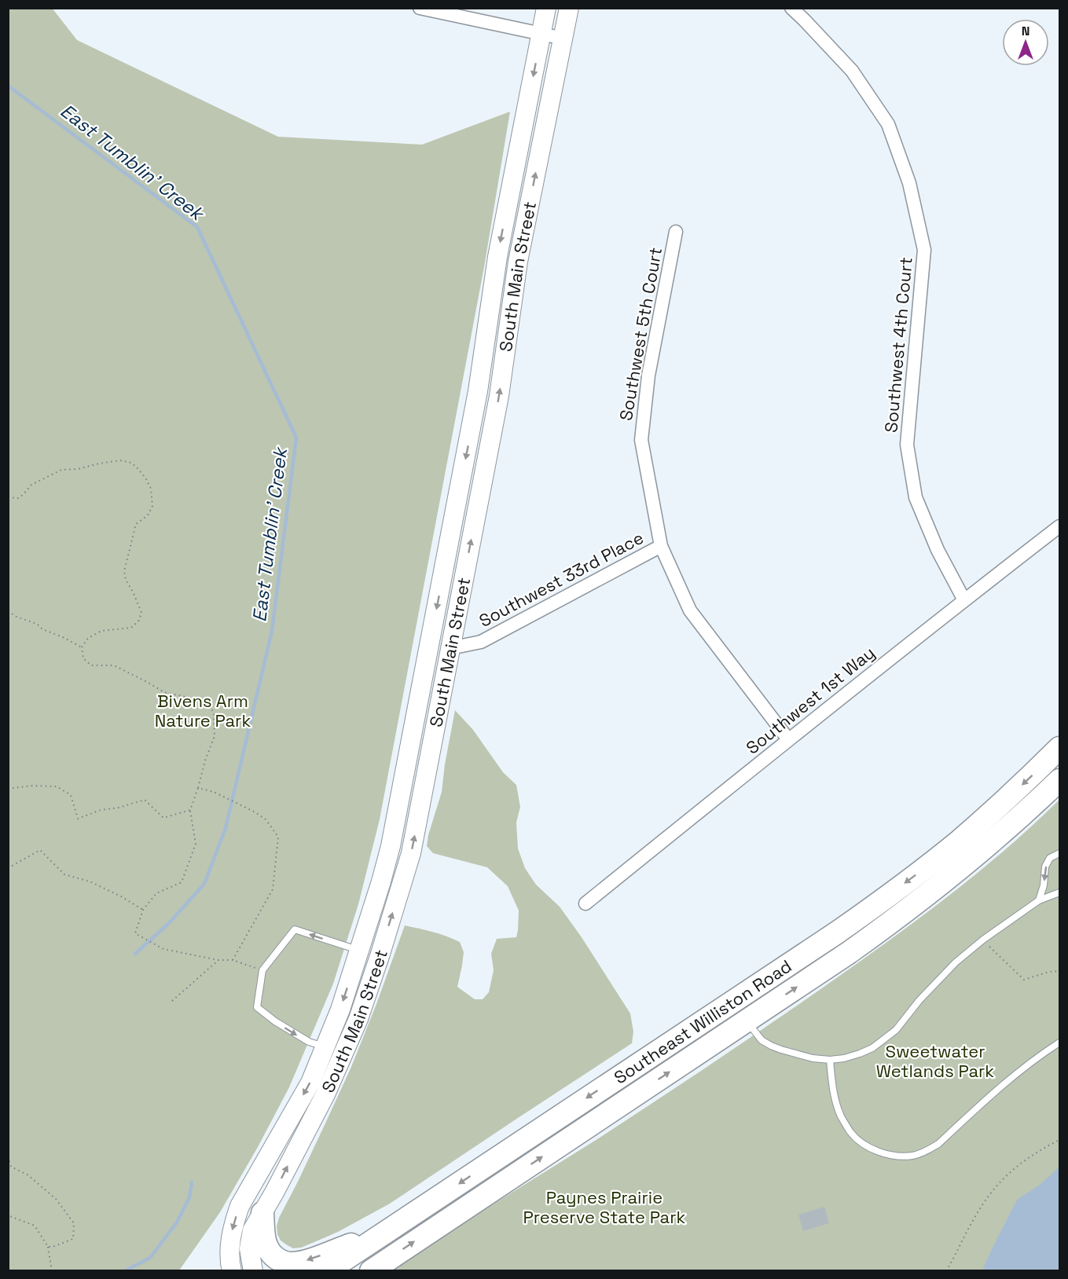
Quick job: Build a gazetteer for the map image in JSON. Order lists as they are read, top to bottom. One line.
{"streets":{"highway":["Southeast Williston Road"],"main road":["South Main Street"],"street":["Southwest 5th Court","Southwest 4th Court","Southwest 33rd Place","Southwest 1st Way"]},"crossings":[["South Main Street","Southwest 33rd Place"],["Southwest 5th Court","Southwest 33rd Place"],["Southwest 5th Court","Southwest 1st Way"],["Southwest 4th Court","Southwest 1st Way"]],"water":["East Tumblin' Creek"],"parks":["Bivens Arm Nature Park","Sweetwater Wetlands Park","Paynes Prairie Preserve State Park"],"north":"top"}
